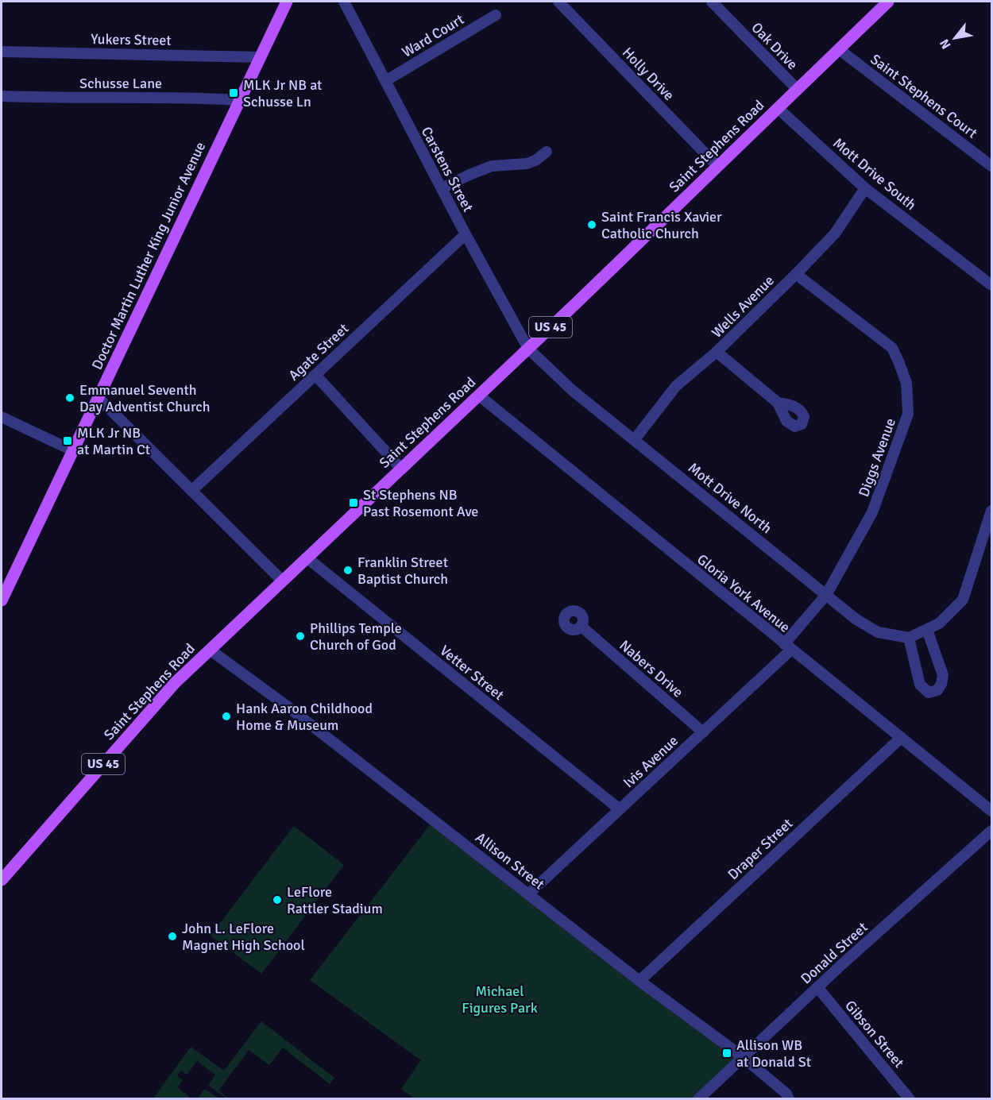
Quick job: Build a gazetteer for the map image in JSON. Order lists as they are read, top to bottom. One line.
{"streets":{"main road":["Saint Stephens Road","Doctor Martin Luther King Junior Avenue","US 45"],"street":["Ward Court","Yukers Street","Oak Drive","Holly Drive","Schusse Lane","Saint Stephens Court","Carstens Street","Mott Drive South","Wells Avenue","Agate Street","Diggs Avenue","Mott Drive North","Gloria York Avenue","Nabers Drive","Vetter Street","Ivis Avenue","Draper Street","Allison Street","Donald Street","Gibson Street"]},"crossings":[["Ward Court","Carstens Street"],["Yukers Street","Doctor Martin Luther King Junior Avenue"],["Oak Drive","Saint Stephens Road"],["Holly Drive","Saint Stephens Road"],["Schusse Lane","Doctor Martin Luther King Junior Avenue"],["Saint Stephens Court","Saint Stephens Road"],["Saint Stephens Road","Carstens Street"],["Saint Stephens Road","Mott Drive South"],["Saint Stephens Road","Mott Drive North"],["Saint Stephens Road","Gloria York Avenue"],["Saint Stephens Road","Vetter Street"],["Saint Stephens Road","Allison Street"],["Carstens Street","Agate Street"],["Carstens Street","Mott Drive North"],["Mott Drive South","Wells Avenue"],["Wells Avenue","Diggs Avenue"],["Wells Avenue","Mott Drive North"],["Diggs Avenue","Mott Drive North"],["Diggs Avenue","Gloria York Avenue"],["Diggs Avenue","Ivis Avenue"],["Gloria York Avenue","Ivis Avenue"],["Gloria York Avenue","Draper Street"],["Nabers Drive","Ivis Avenue"],["Vetter Street","Ivis Avenue"],["Ivis Avenue","Allison Street"],["Draper Street","Allison Street"],["Allison Street","Donald Street"],["Donald Street","Gibson Street"]],"parks":["Michael Figures Park"],"places":{"transit":["MLK Jr NB at Schusse Ln","MLK Jr NB at Martin Ct","St Stephens NB Past Rosemont Ave","Allison WB at Donald St"],"other":["Saint Francis Xavier Catholic Church","Emmanuel Seventh Day Adventist Church","Franklin Street Baptist Church","Phillips Temple Church of God","Hank Aaron Childhood Home & Museum","LeFlore Rattler Stadium","John L. LeFlore Magnet High School"]},"north":"bottom left"}
